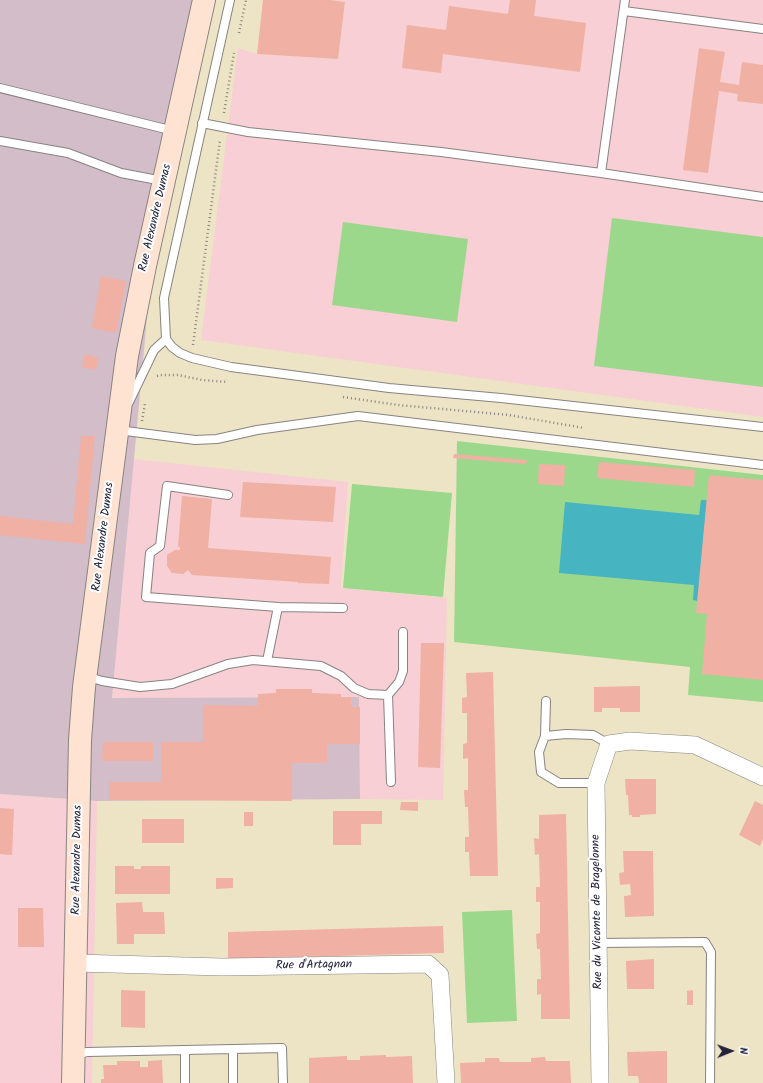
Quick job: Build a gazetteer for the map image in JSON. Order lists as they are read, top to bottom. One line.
{"streets":{"street":["Rue Alexandre Dumas","Rue du Vicomte de Bragelonne","Rue d'Artagnan"]},"crossings":[["Rue Alexandre Dumas","Rue d'Artagnan"]],"north":"right"}
